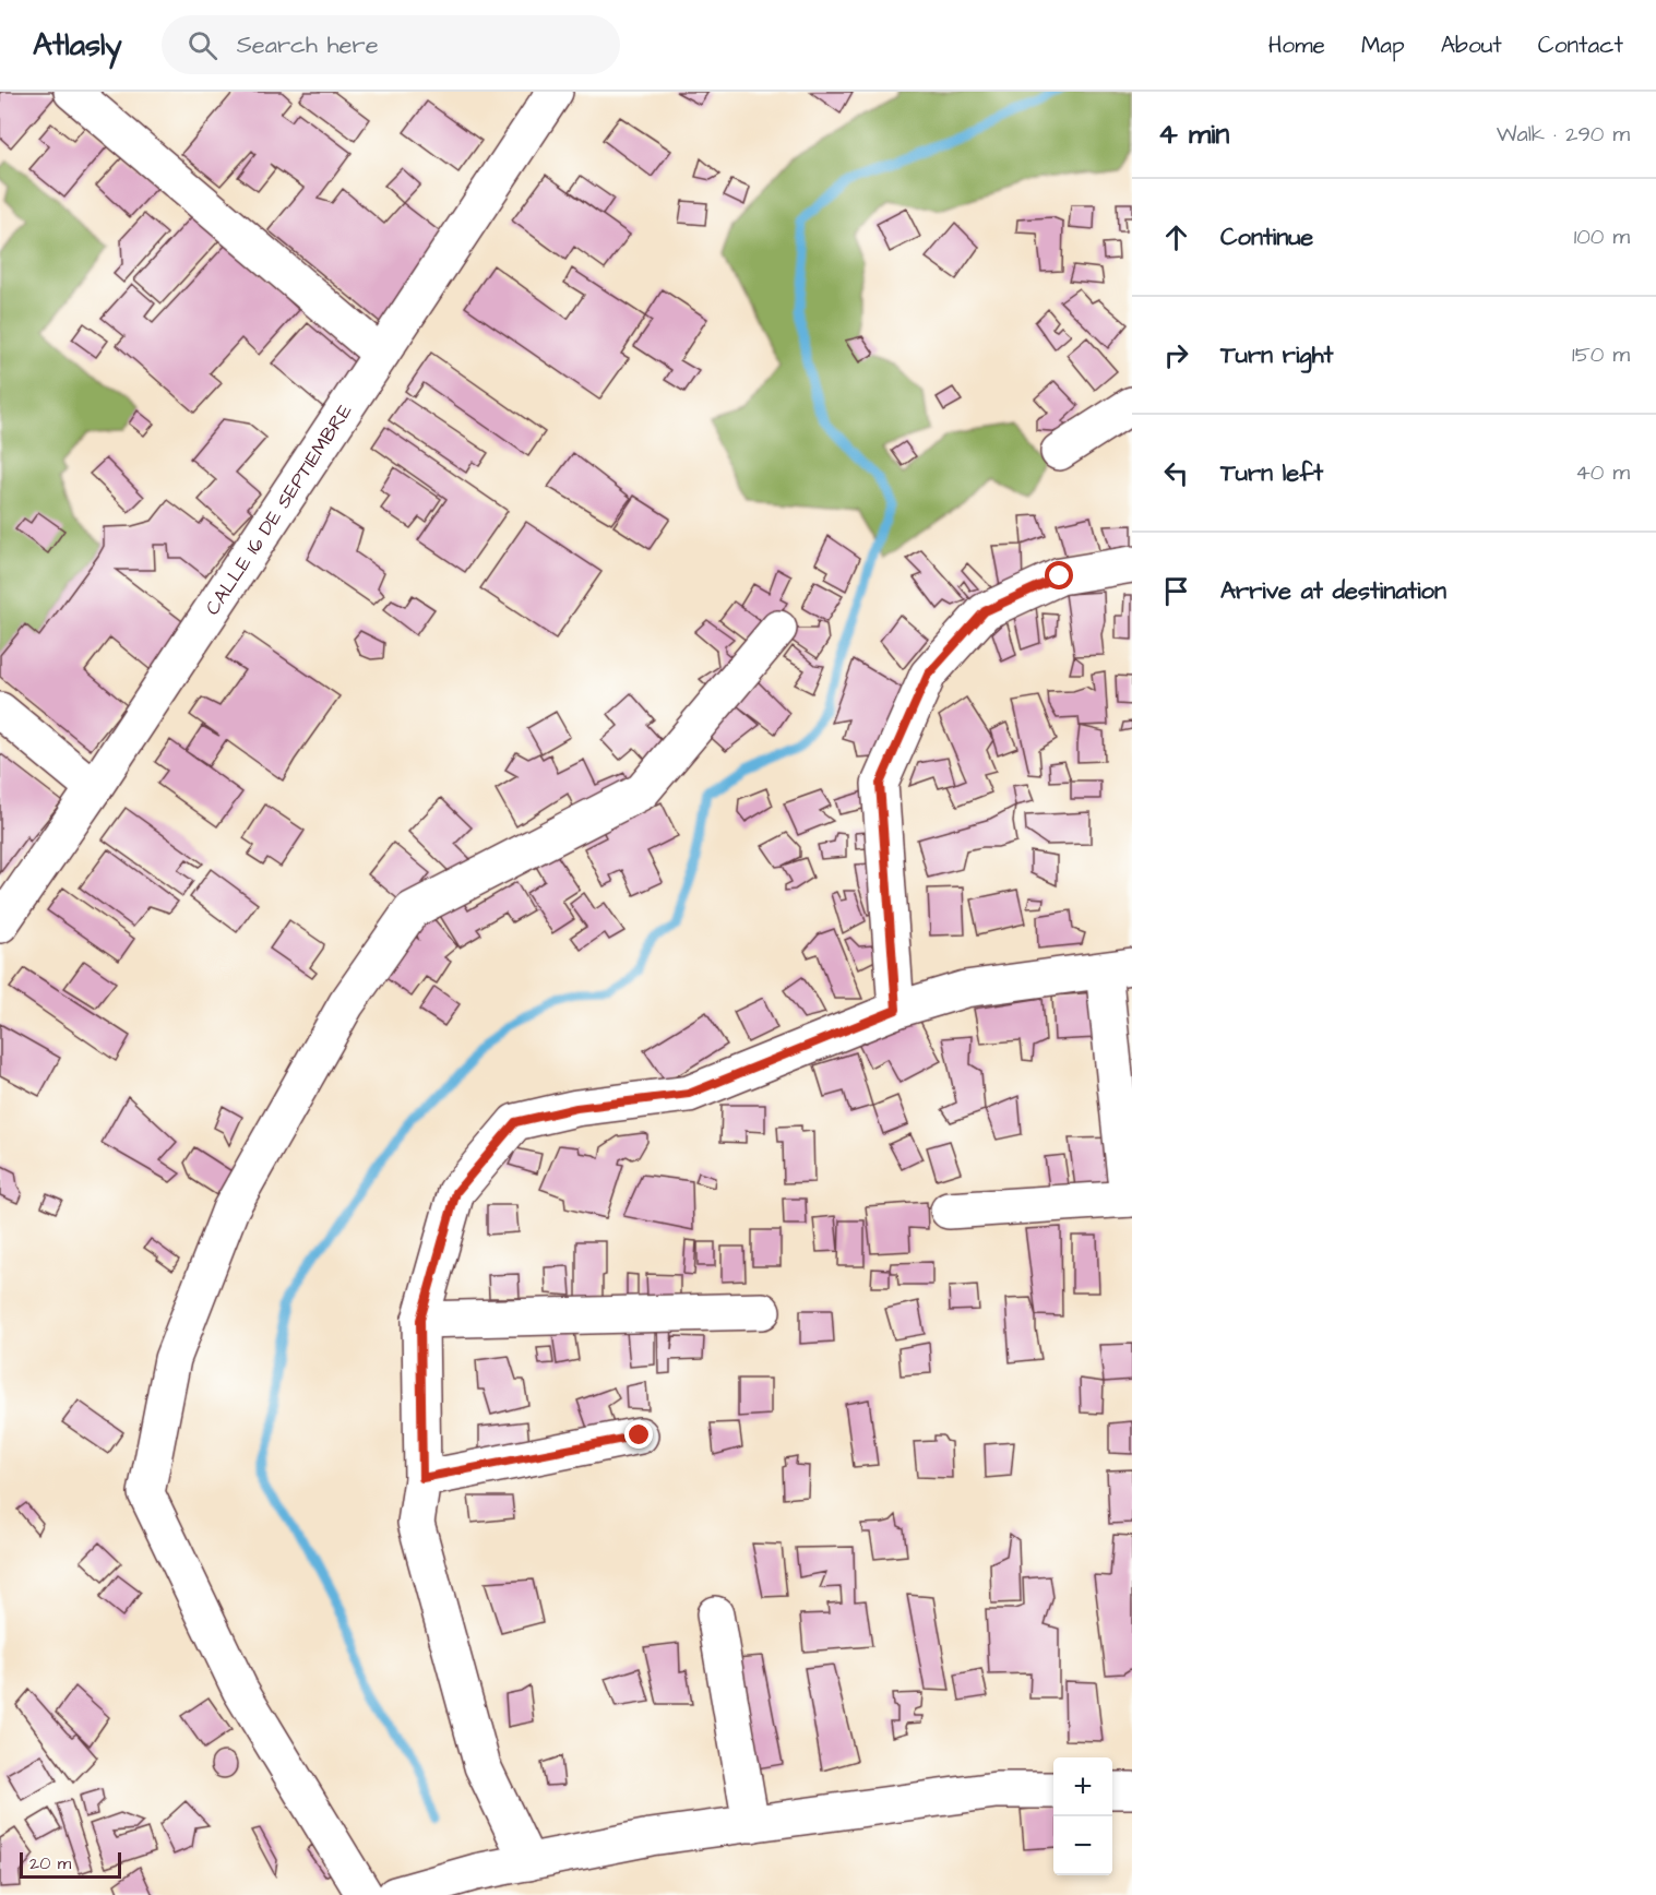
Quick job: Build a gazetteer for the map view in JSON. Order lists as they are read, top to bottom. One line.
{"streets":{"street":["CALLE 16 DE SEPTIEMBRE"]},"scale_bar":"20 m","page":{"header":"Atlasly","search":"Search here","nav":["Home","Map","About","Contact"],"heading":["4 min","Walk · 290 m"],"list":[["Continue","100 m"],["Turn right","150 m"],["Turn left","40 m"],"Arrive at destination"],"map_buttons":["+","−"],"scale":"20 m"}}
